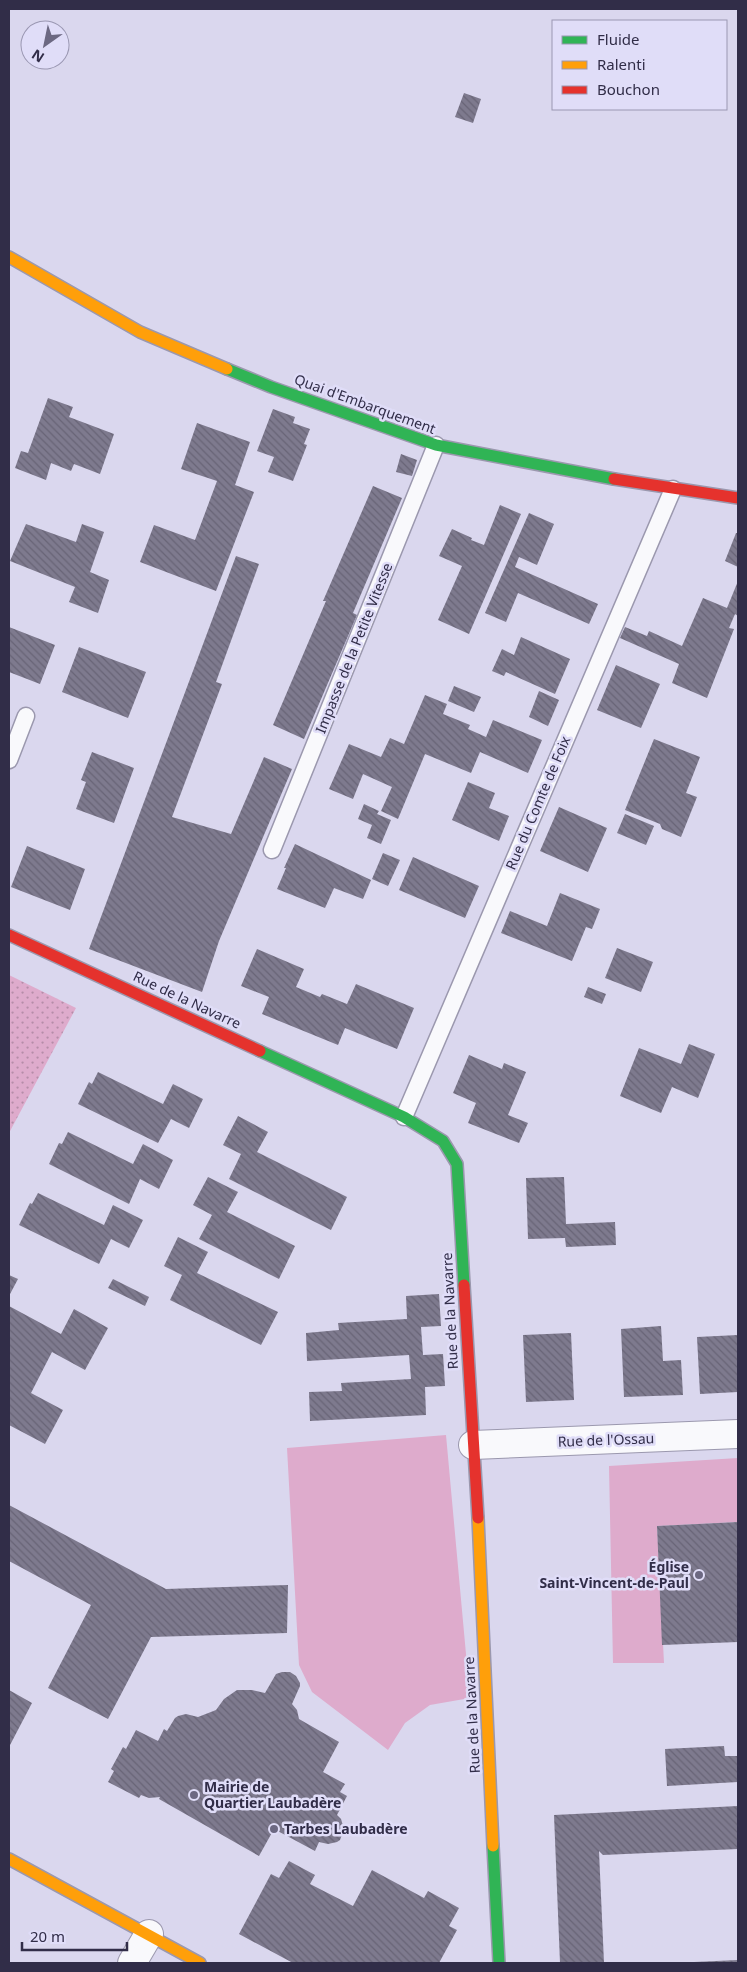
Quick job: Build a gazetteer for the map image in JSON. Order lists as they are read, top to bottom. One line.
{"streets":{"street":["Quai d'Embarquement","Rue de la Navarre","Rue de l'Ossau"],"lane":["Impasse de la Petite Vitesse","Rue du Comte de Foix"]},"crossings":[["Quai d'Embarquement","Impasse de la Petite Vitesse"],["Quai d'Embarquement","Rue du Comte de Foix"],["Rue du Comte de Foix","Rue de la Navarre"],["Rue de la Navarre","Rue de l'Ossau"]],"places":["Église Saint-Vincent-de-Paul","Mairie de Quartier Laubadère","Tarbes Laubadère"],"legend":["Fluide","Ralenti","Bouchon"],"scale_bar":"20 m","north":"bottom left"}
